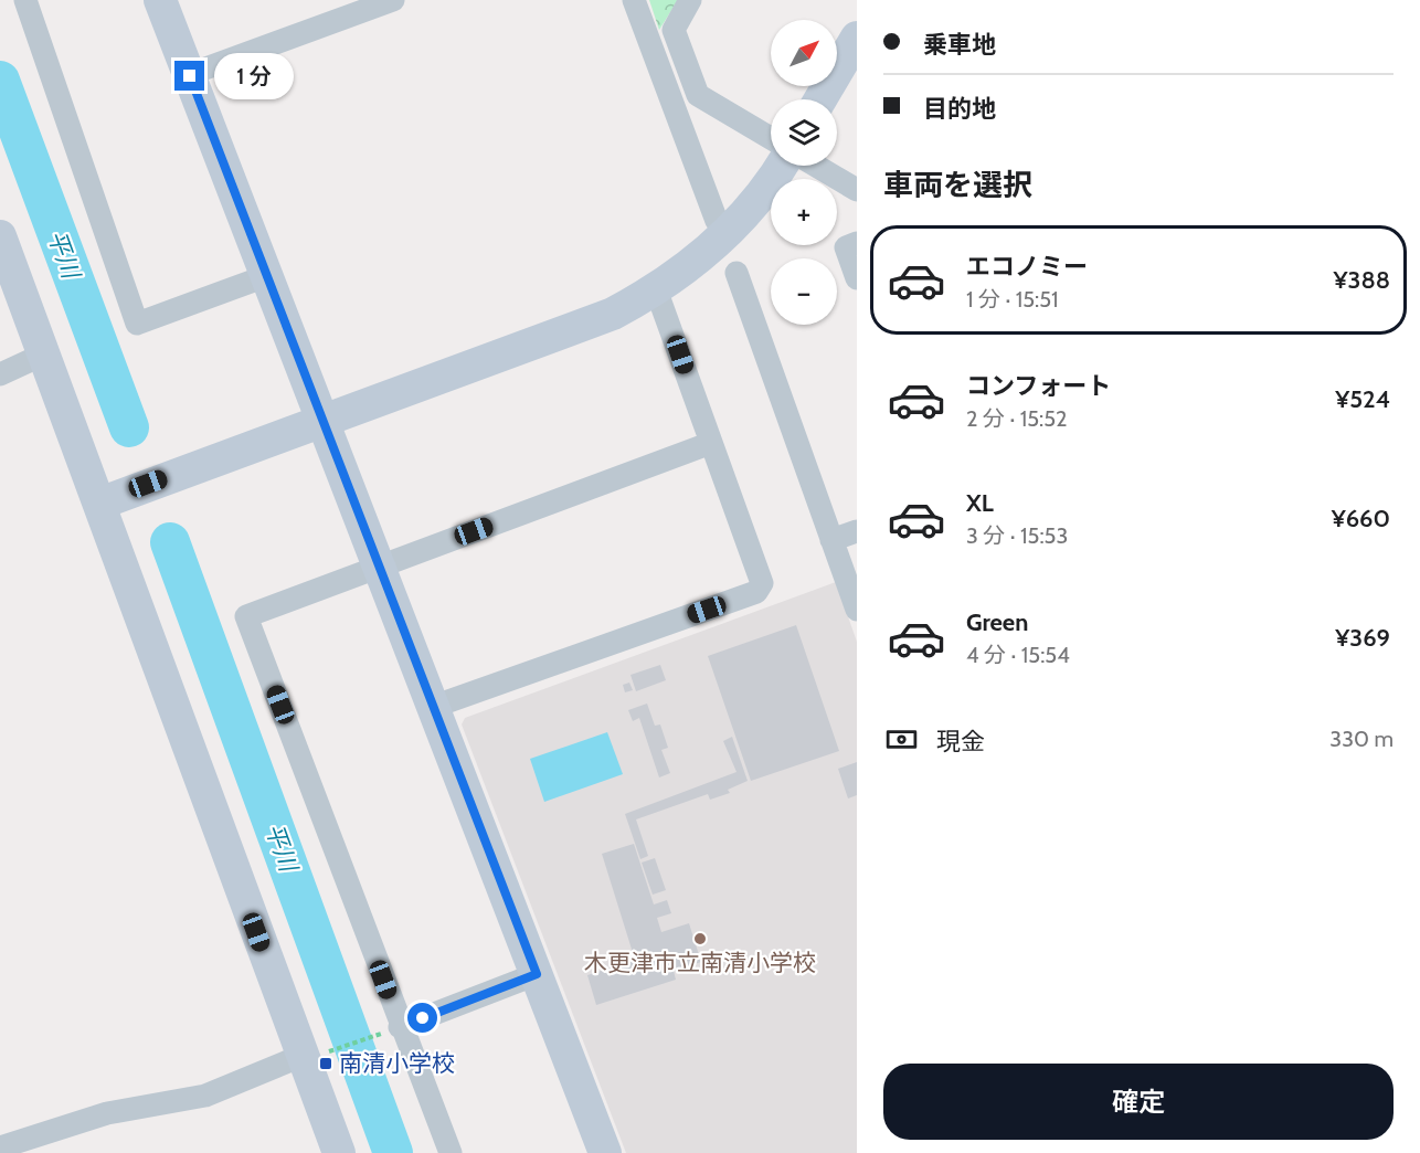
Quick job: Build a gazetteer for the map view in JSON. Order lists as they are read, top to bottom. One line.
{"water":["平川"],"places":{"other":["木更津市立南清小学校"],"transit":["南清小学校"]},"north":"top right","page":{"banner":["乗車地","目的地"],"map_buttons":["+","−"],"bubble":"1 分","heading":"車両を選択","list":[{"name":"エコノミー","note":"1 分 · 15:51","value":"¥388"},{"name":"コンフォート","note":"2 分 · 15:52","value":"¥524"},{"name":"XL","note":"3 分 · 15:53","value":"¥660"},{"name":"Green","note":"4 分 · 15:54","value":"¥369"}],"pay":["現金","330 m"],"buttons":"確定"}}
